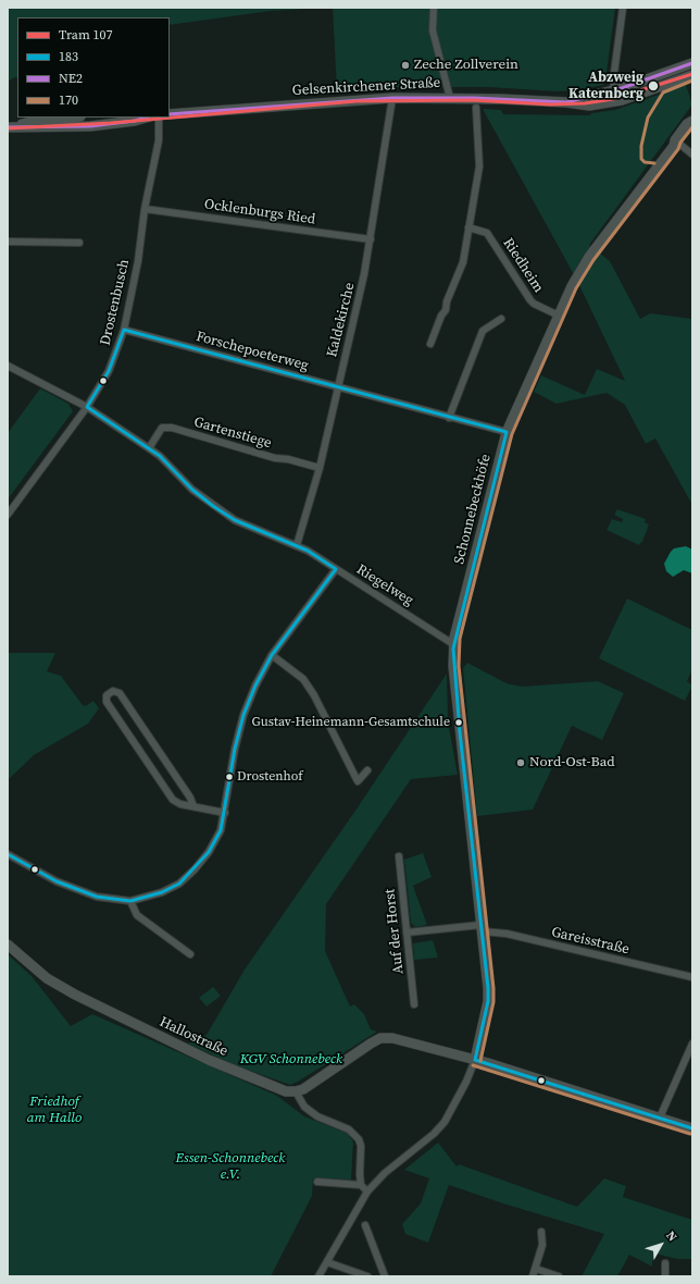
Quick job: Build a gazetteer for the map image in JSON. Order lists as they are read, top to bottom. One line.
{"streets":{"main road":["Gelsenkirchener Straße","Schonnebeckhöfe","Hallostraße"],"street":["Ocklenburgs Ried","Riedheim","Drostenbusch","Kaldekirche","Forschepoeterweg","Gartenstiege","Riegelweg","Auf der Horst","Gareisstraße"]},"crossings":[["Gelsenkirchener Straße","Kaldekirche"],["Ocklenburgs Ried","Drostenbusch"],["Ocklenburgs Ried","Kaldekirche"],["Riedheim","Schonnebeckhöfe"],["Drostenbusch","Forschepoeterweg"],["Drostenbusch","Riegelweg"],["Kaldekirche","Forschepoeterweg"],["Kaldekirche","Gartenstiege"],["Kaldekirche","Riegelweg"],["Forschepoeterweg","Schonnebeckhöfe"],["Gartenstiege","Riegelweg"],["Schonnebeckhöfe","Riegelweg"],["Schonnebeckhöfe","Gareisstraße"]],"parks":["KGV Schonnebeck","Friedhof am Hallo","Essen-Schonnebeck e.V."],"places":["Zeche Zollverein","Abzweig Katernberg","Gustav-Heinemann-Gesamtschule","Nord-Ost-Bad","Drostenhof"],"lines":["transit line NE2","tram line 107","transit line 170","transit line 183"],"legend":["Tram 107","183","NE2","170"],"north":"top right"}
